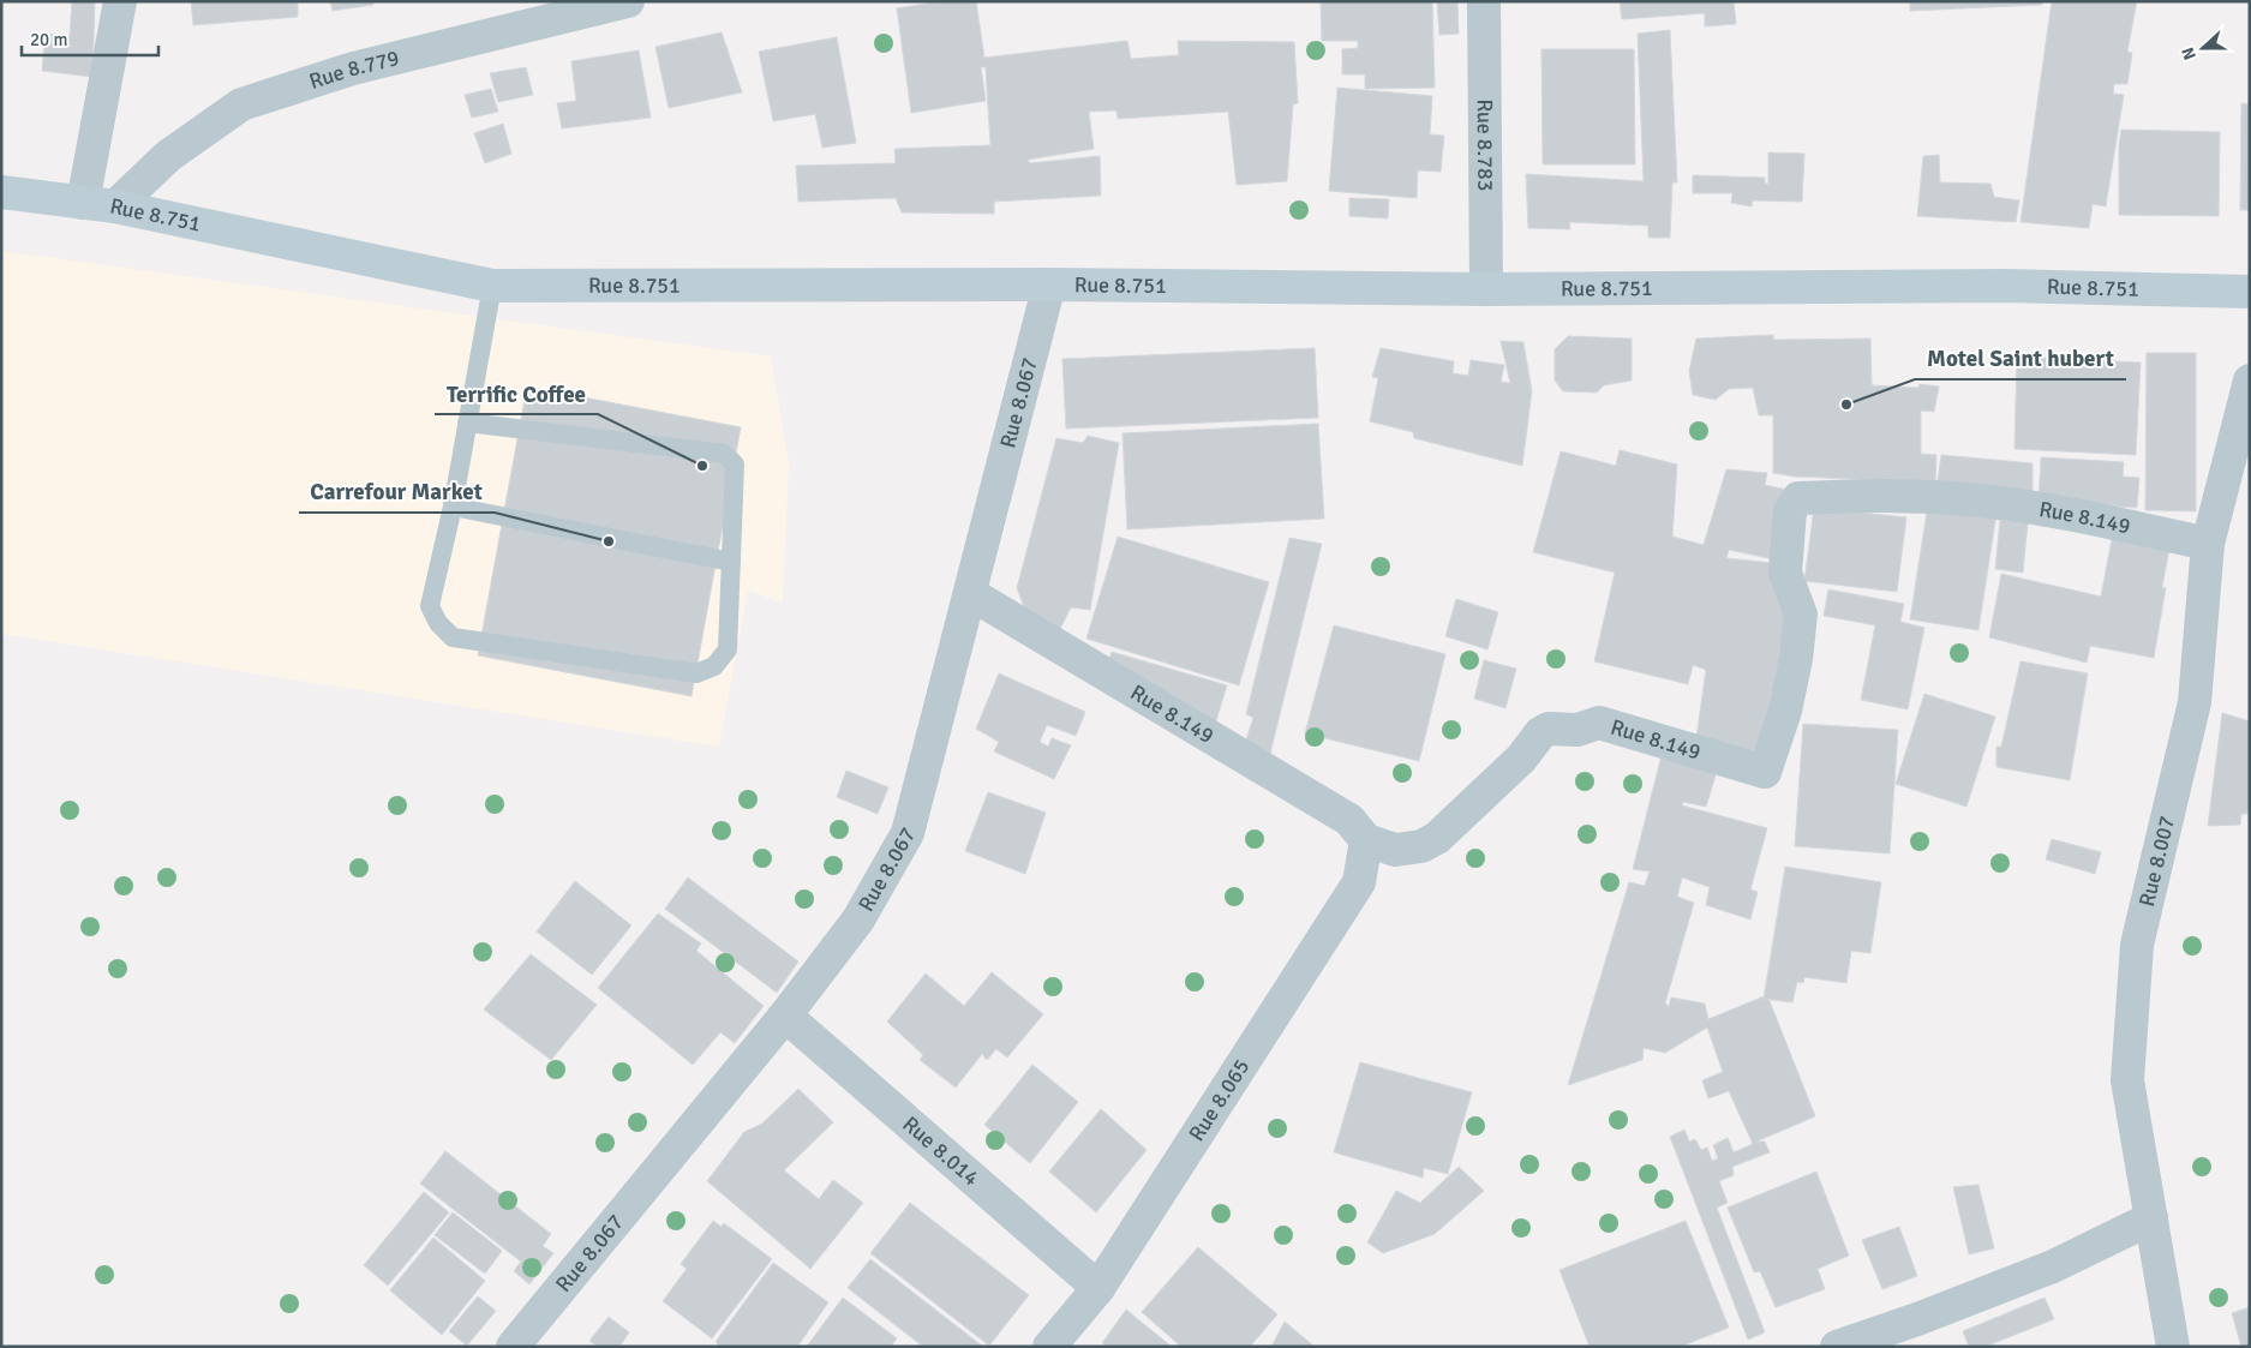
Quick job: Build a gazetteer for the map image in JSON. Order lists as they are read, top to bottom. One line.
{"streets":{"main road":["Rue 8.751"],"street":["Rue 8.779","Rue 8.783","Rue 8.067","Rue 8.149","Rue 8.007","Rue 8.065","Rue 8.014"]},"crossings":[["Rue 8.779","Rue 8.751"],["Rue 8.783","Rue 8.751"],["Rue 8.751","Rue 8.067"],["Rue 8.067","Rue 8.149"],["Rue 8.067","Rue 8.014"],["Rue 8.149","Rue 8.007"],["Rue 8.149","Rue 8.065"],["Rue 8.065","Rue 8.014"]],"places":["Motel Saint hubert","Terrific Coffee","Carrefour Market"],"scale_bar":"20 m","north":"left"}
